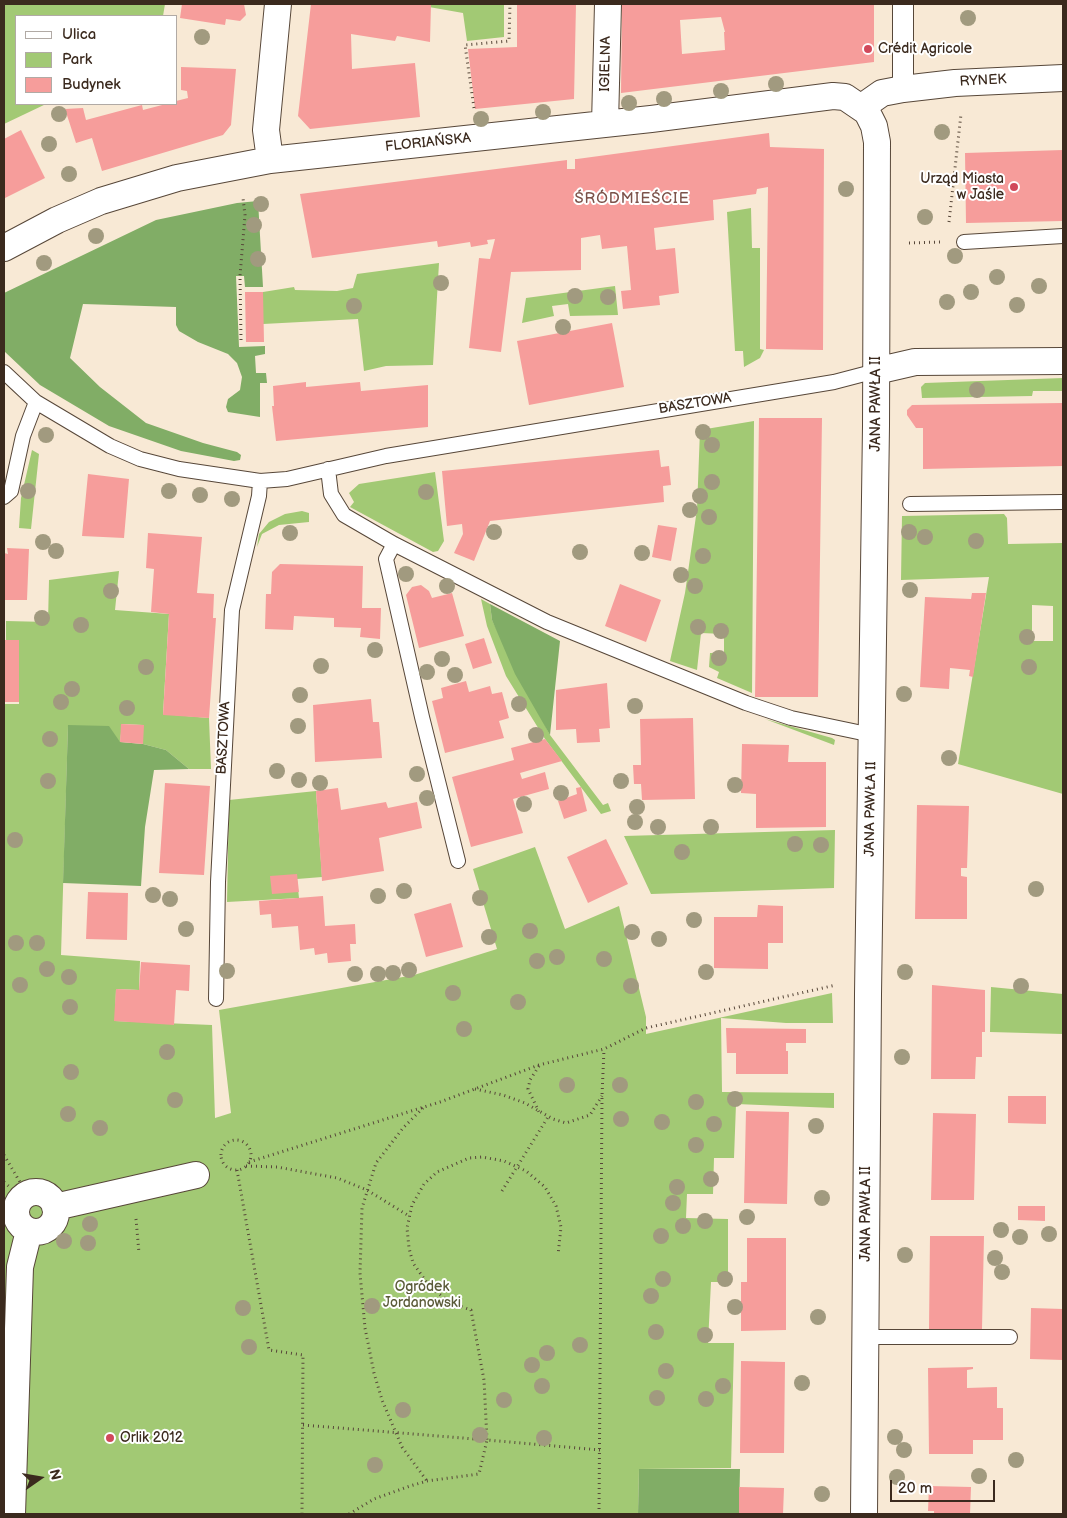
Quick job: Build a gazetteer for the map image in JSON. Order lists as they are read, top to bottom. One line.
{"streets":{"street":["IGIELNA","RYNEK","FLORIAŃSKA","BASZTOWA","JANA PAWŁA II"]},"crossings":[["IGIELNA","FLORIAŃSKA"],["RYNEK","FLORIAŃSKA"],["RYNEK","JANA PAWŁA II"],["FLORIAŃSKA","JANA PAWŁA II"],["BASZTOWA","JANA PAWŁA II"]],"districts":["ŚRÓDMIEŚCIE"],"parks":["Ogródek Jordanowski"],"places":["Crédit Agricole","Urząd Miasta w Jaśle","Orlik 2012"],"legend":["Ulica","Park","Budynek"],"scale_bar":"20 m","north":"right"}
